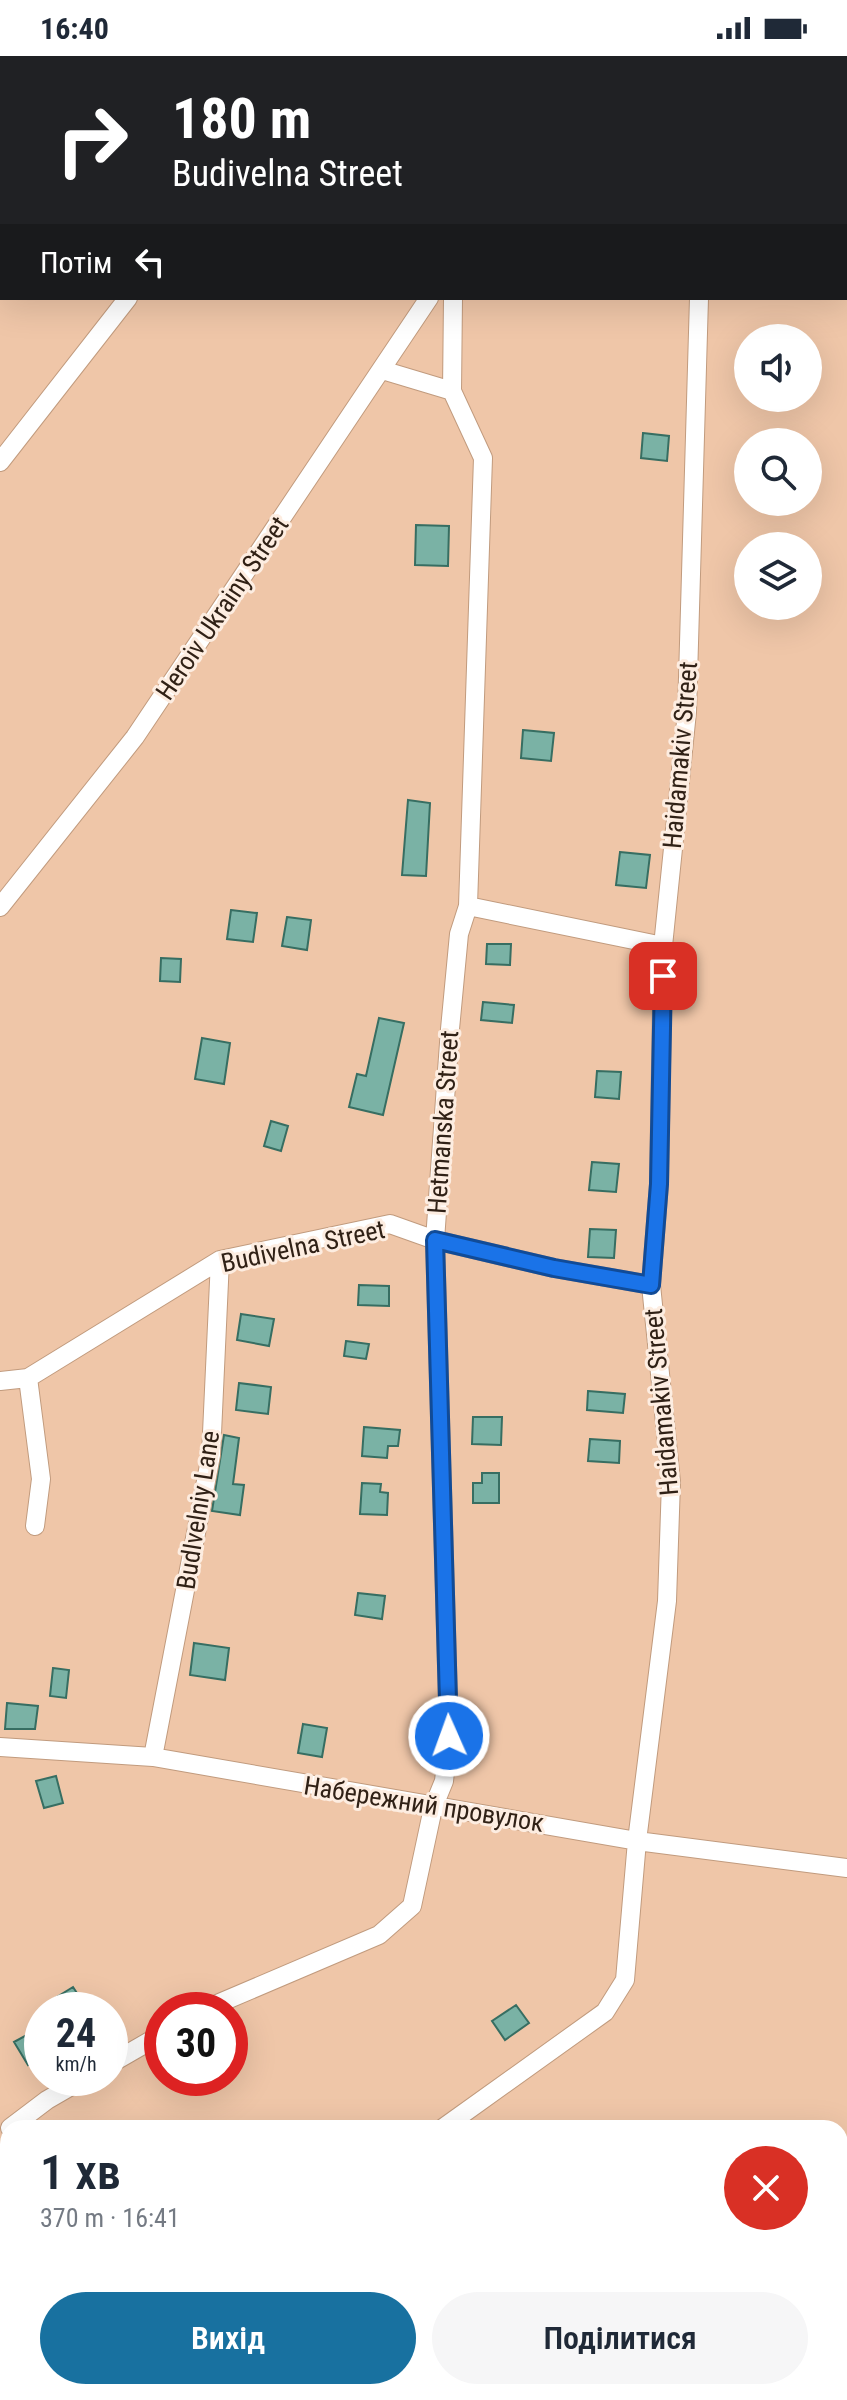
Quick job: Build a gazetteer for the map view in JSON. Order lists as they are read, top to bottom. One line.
{"streets":{"street":["Heroiv Ukrainy Street","Haidamakiv Street","Hetmanska Street","Budivelna Street","BudIvelniy Lane","Набережний провулок"]},"crossings":[["Haidamakiv Street","Budivelna Street"],["Haidamakiv Street","Набережний провулок"],["Hetmanska Street","Budivelna Street"],["Hetmanska Street","Набережний провулок"],["Budivelna Street","BudIvelniy Lane"],["BudIvelniy Lane","Набережний провулок"]],"page":{"status":"16:40","turn":["180 m","Budivelna Street"],"then":"Потім","speed":"24 km/h","limit":"30","heading":["1 хв","370 m · 16:41"],"buttons":["Вихід","Поділитися"]}}
